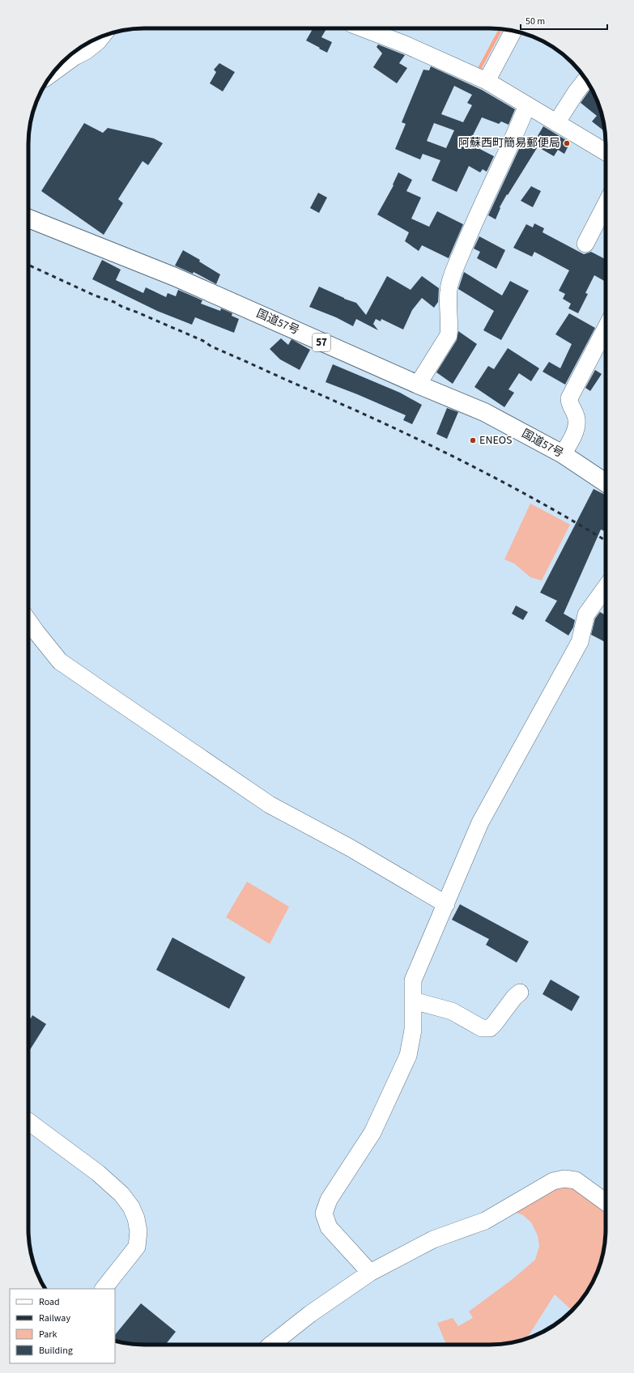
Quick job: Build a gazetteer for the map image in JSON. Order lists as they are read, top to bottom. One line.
{"streets":{"highway":["国道57号","57"]},"places":["阿蘇西町簡易郵便局","ENEOS"],"legend":["Road","Railway","Park","Building"],"scale_bar":"50 m"}
